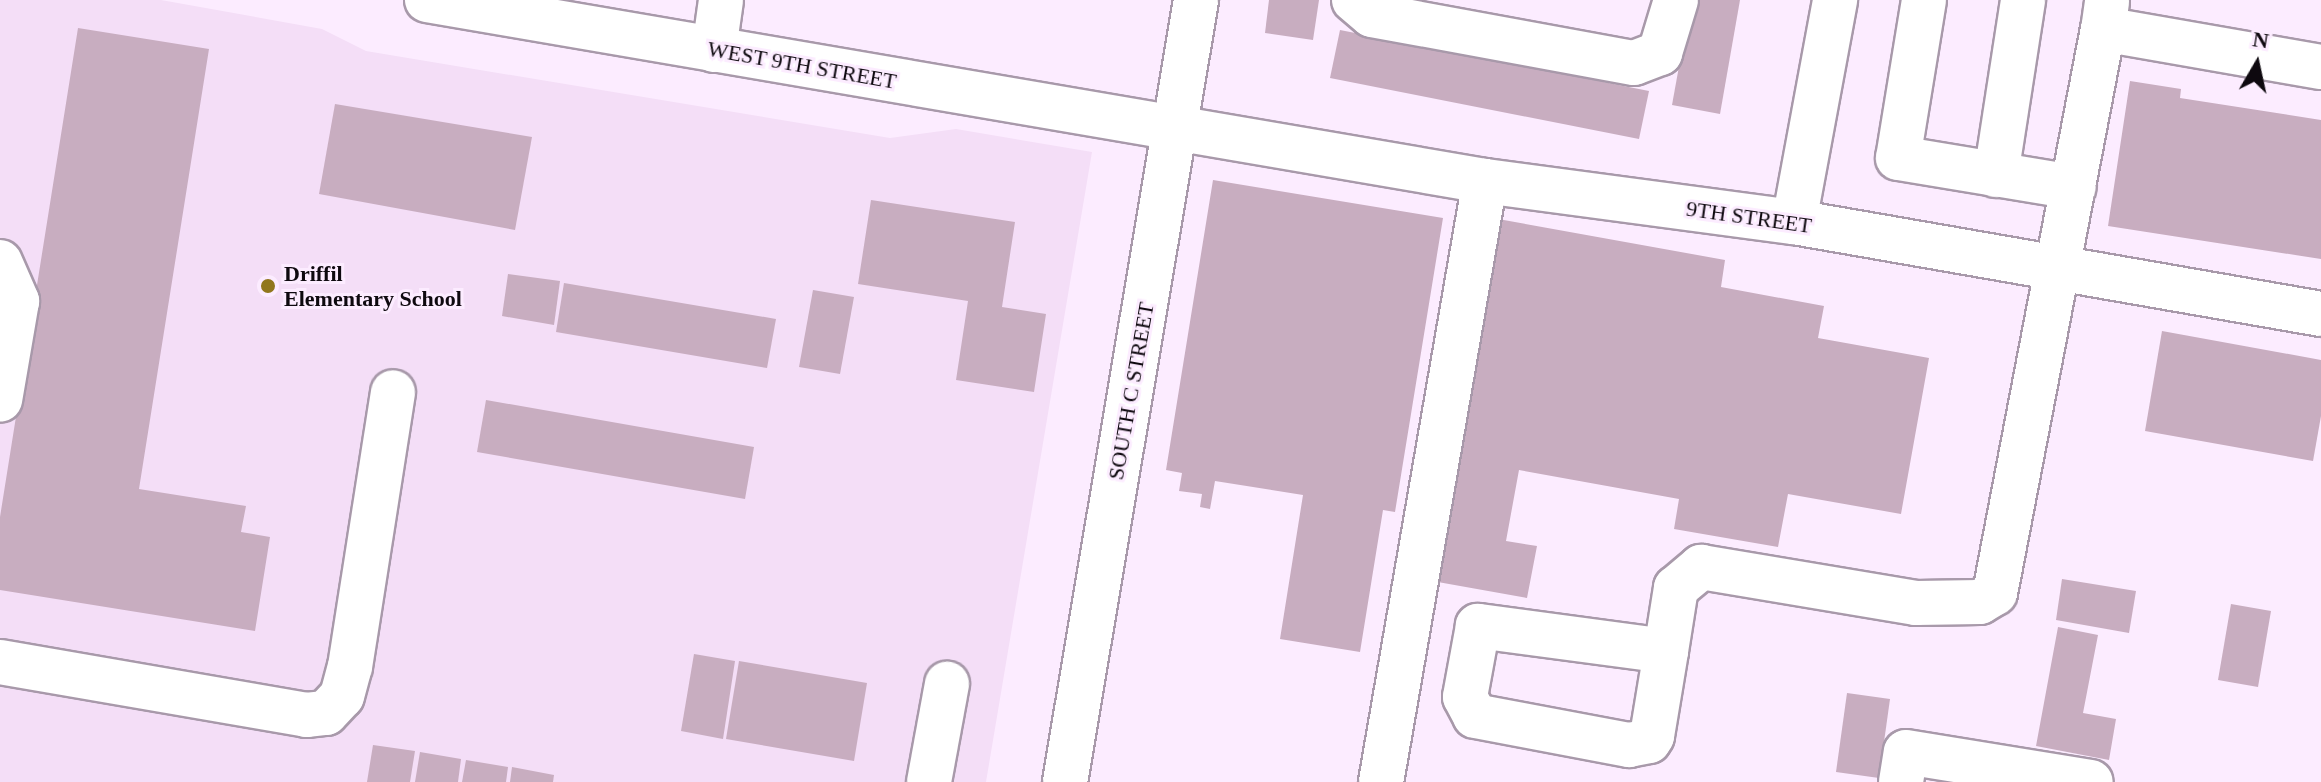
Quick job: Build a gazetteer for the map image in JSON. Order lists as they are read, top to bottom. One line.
{"streets":{"street":["WEST 9TH STREET","9TH STREET","SOUTH C STREET"]},"crossings":[["WEST 9TH STREET","9TH STREET"],["WEST 9TH STREET","SOUTH C STREET"],["9TH STREET","SOUTH C STREET"]],"places":["Driffil Elementary School"],"north":"top"}
